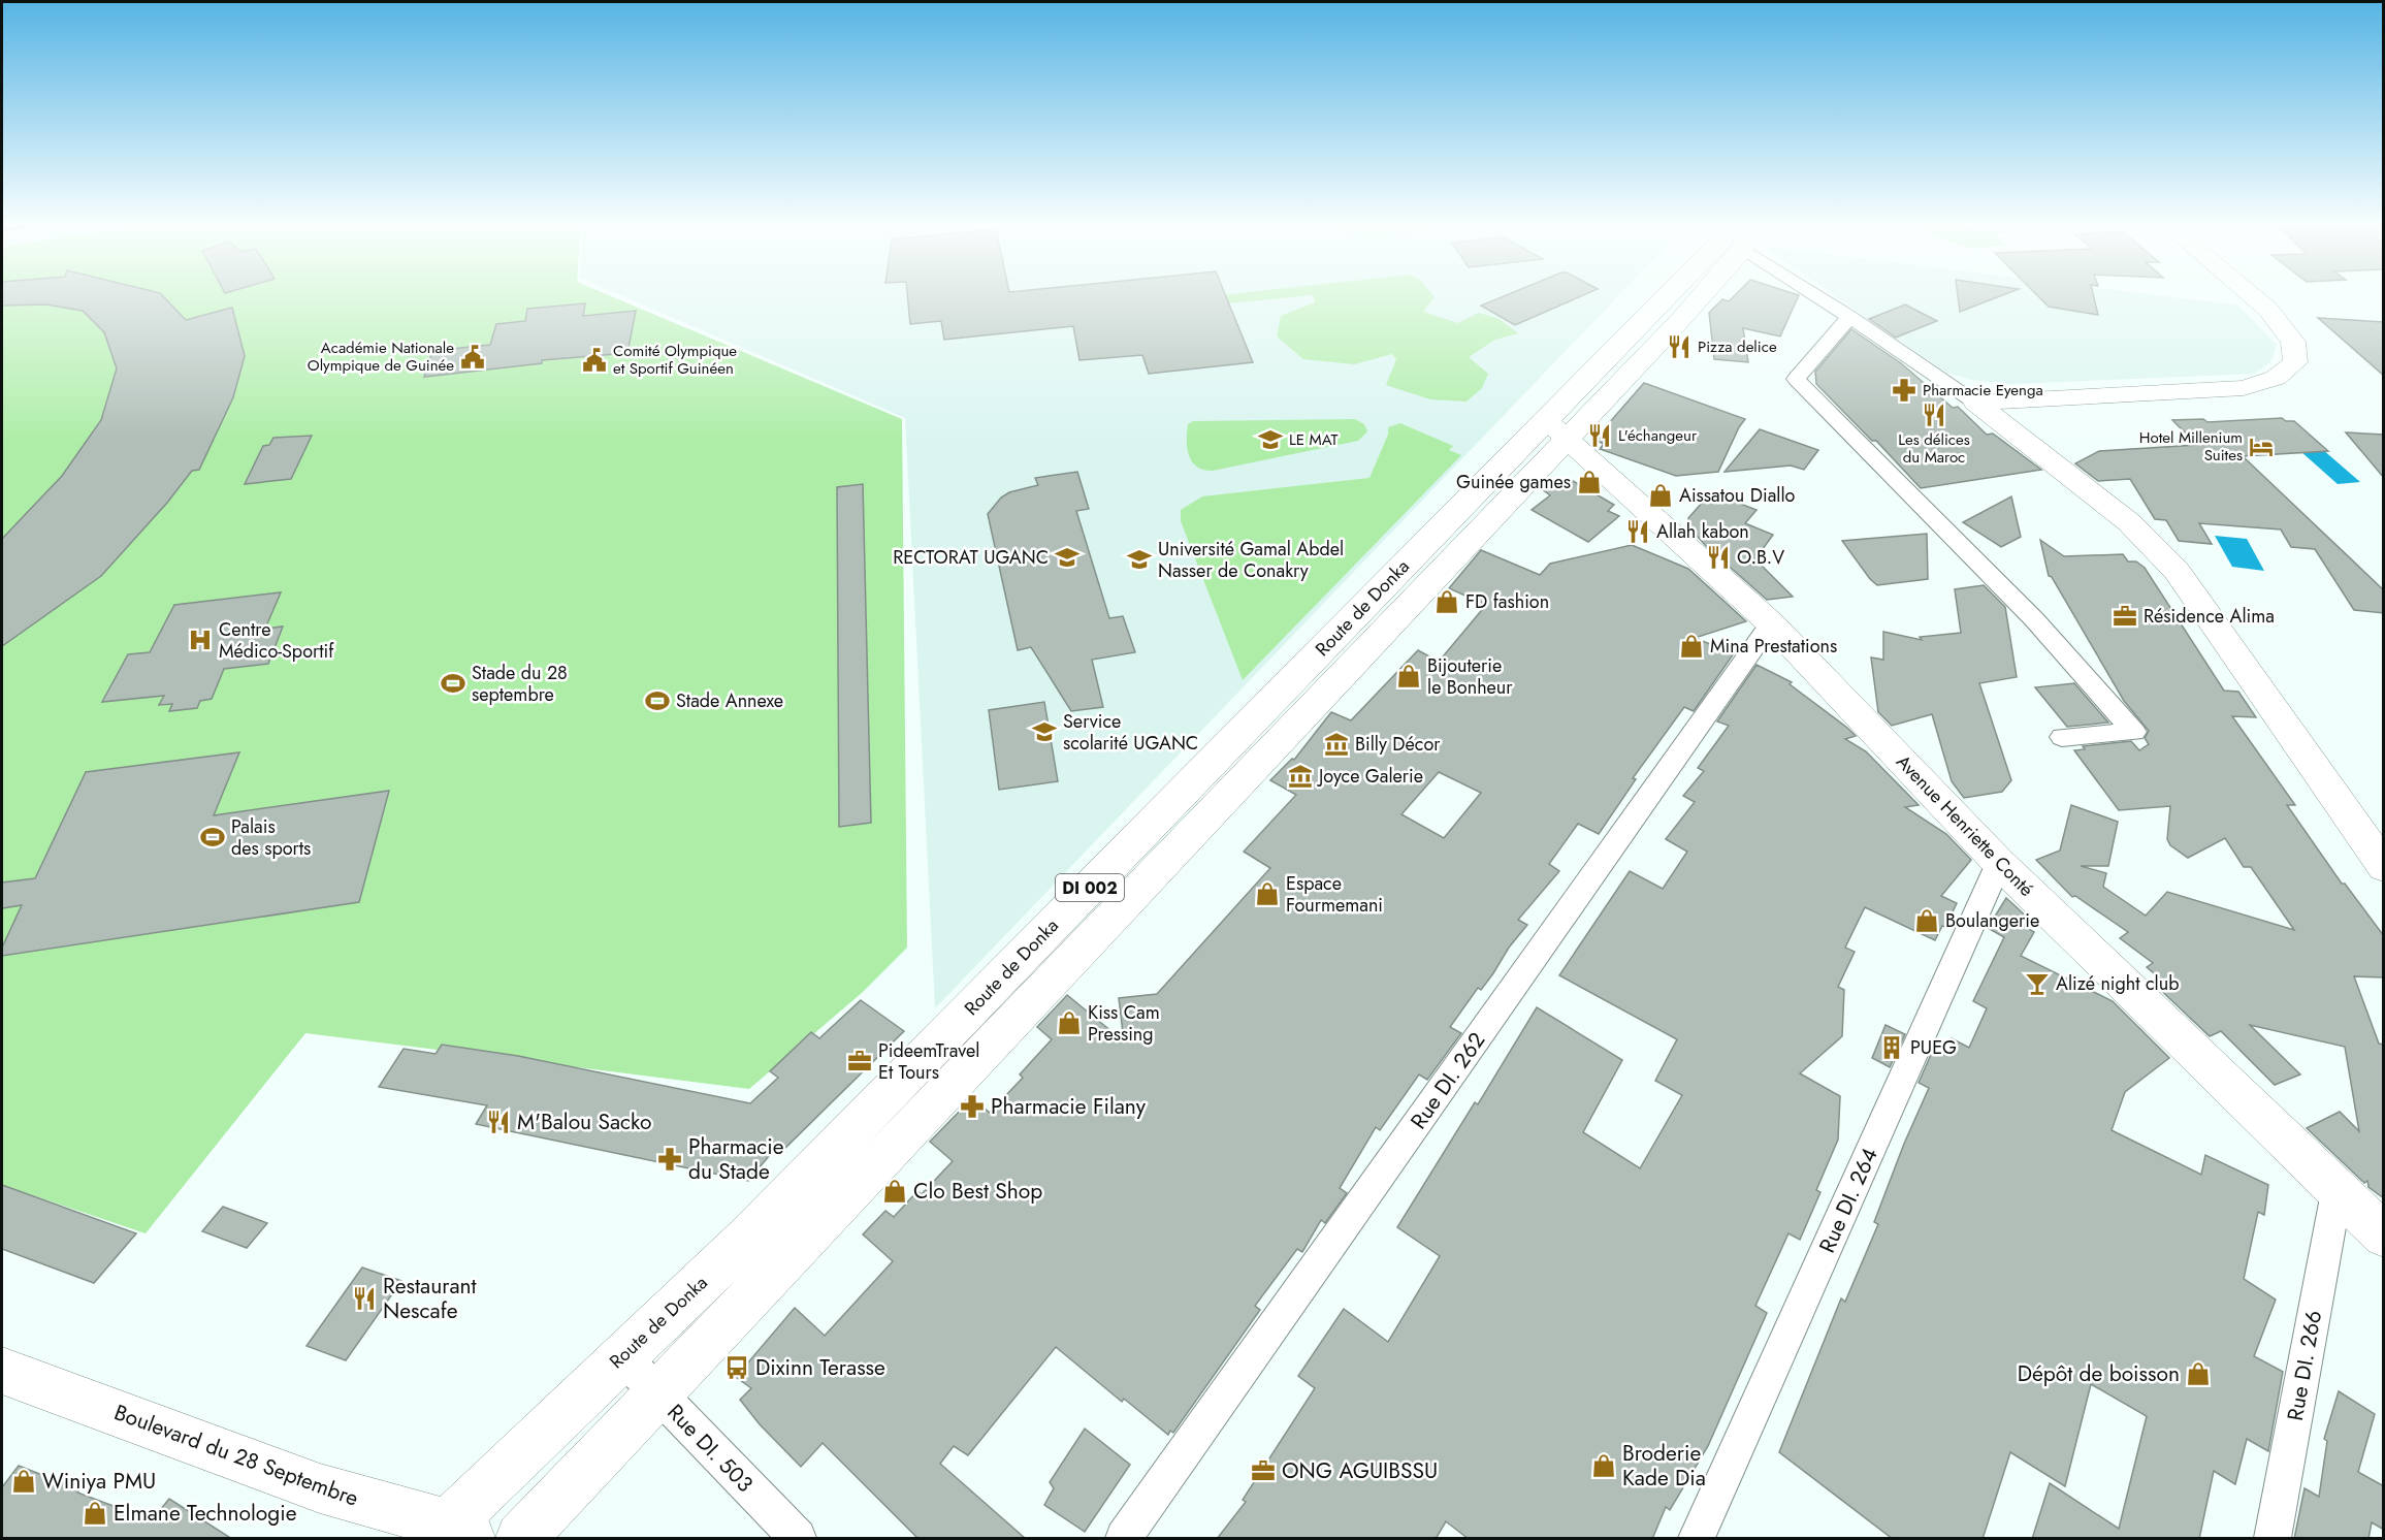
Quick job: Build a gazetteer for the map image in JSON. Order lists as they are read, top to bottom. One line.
{"streets":{"main road":["Route de Donka","Avenue Henriette Conté","DI 002","Boulevard du 28 Septembre"],"street":["Rue DI. 262","Rue DI. 264","Rue DI. 266","Rue DI. 503"]},"crossings":[["Route de Donka","Avenue Henriette Conté"],["Route de Donka","Rue DI. 503"],["Route de Donka","Boulevard du 28 Septembre"],["Avenue Henriette Conté","Rue DI. 262"],["Avenue Henriette Conté","Rue DI. 264"],["Avenue Henriette Conté","Rue DI. 266"]],"places":{"restaurant":["Pizza delice","Les délices du Maroc","L'échangeur","Allah kabon","O.B.V","M'Balou Sacko","Restaurant Nescafe"],"public building":["Académie Nationale Olympique de Guinée","Comité Olympique et Sportif Guinéen"],"pharmacy":["Pharmacie Eyenga","Pharmacie Filany","Pharmacie du Stade"],"school or university":["LE MAT","RECTORAT UGANC","Université Gamal Abdel Nasser de Conakry","Service scolarité UGANC"],"hotel":["Hotel Millenium Suites"],"shop":["Guinée games","Aissatou Diallo","FD fashion","Mina Prestations","Bijouterie le Bonheur","Espace Fourmemani","Boulangerie","Kiss Cam Pressing","Clo Best Shop","Dépôt de boisson","Broderie Kade Dia","Winiya PMU","Elmane Technologie"],"office":["Résidence Alima","PideemTravel Et Tours","ONG AGUIBSSU"],"hospital":["Centre Médico-Sportif"],"sports":["Stade du 28 septembre","Stade Annexe","Palais des sports"],"museum":["Billy Décor","Joyce Galerie"],"bar":["Alizé night club"],"building":["PUEG"],"bus stop":["Dixinn Terasse"]}}
